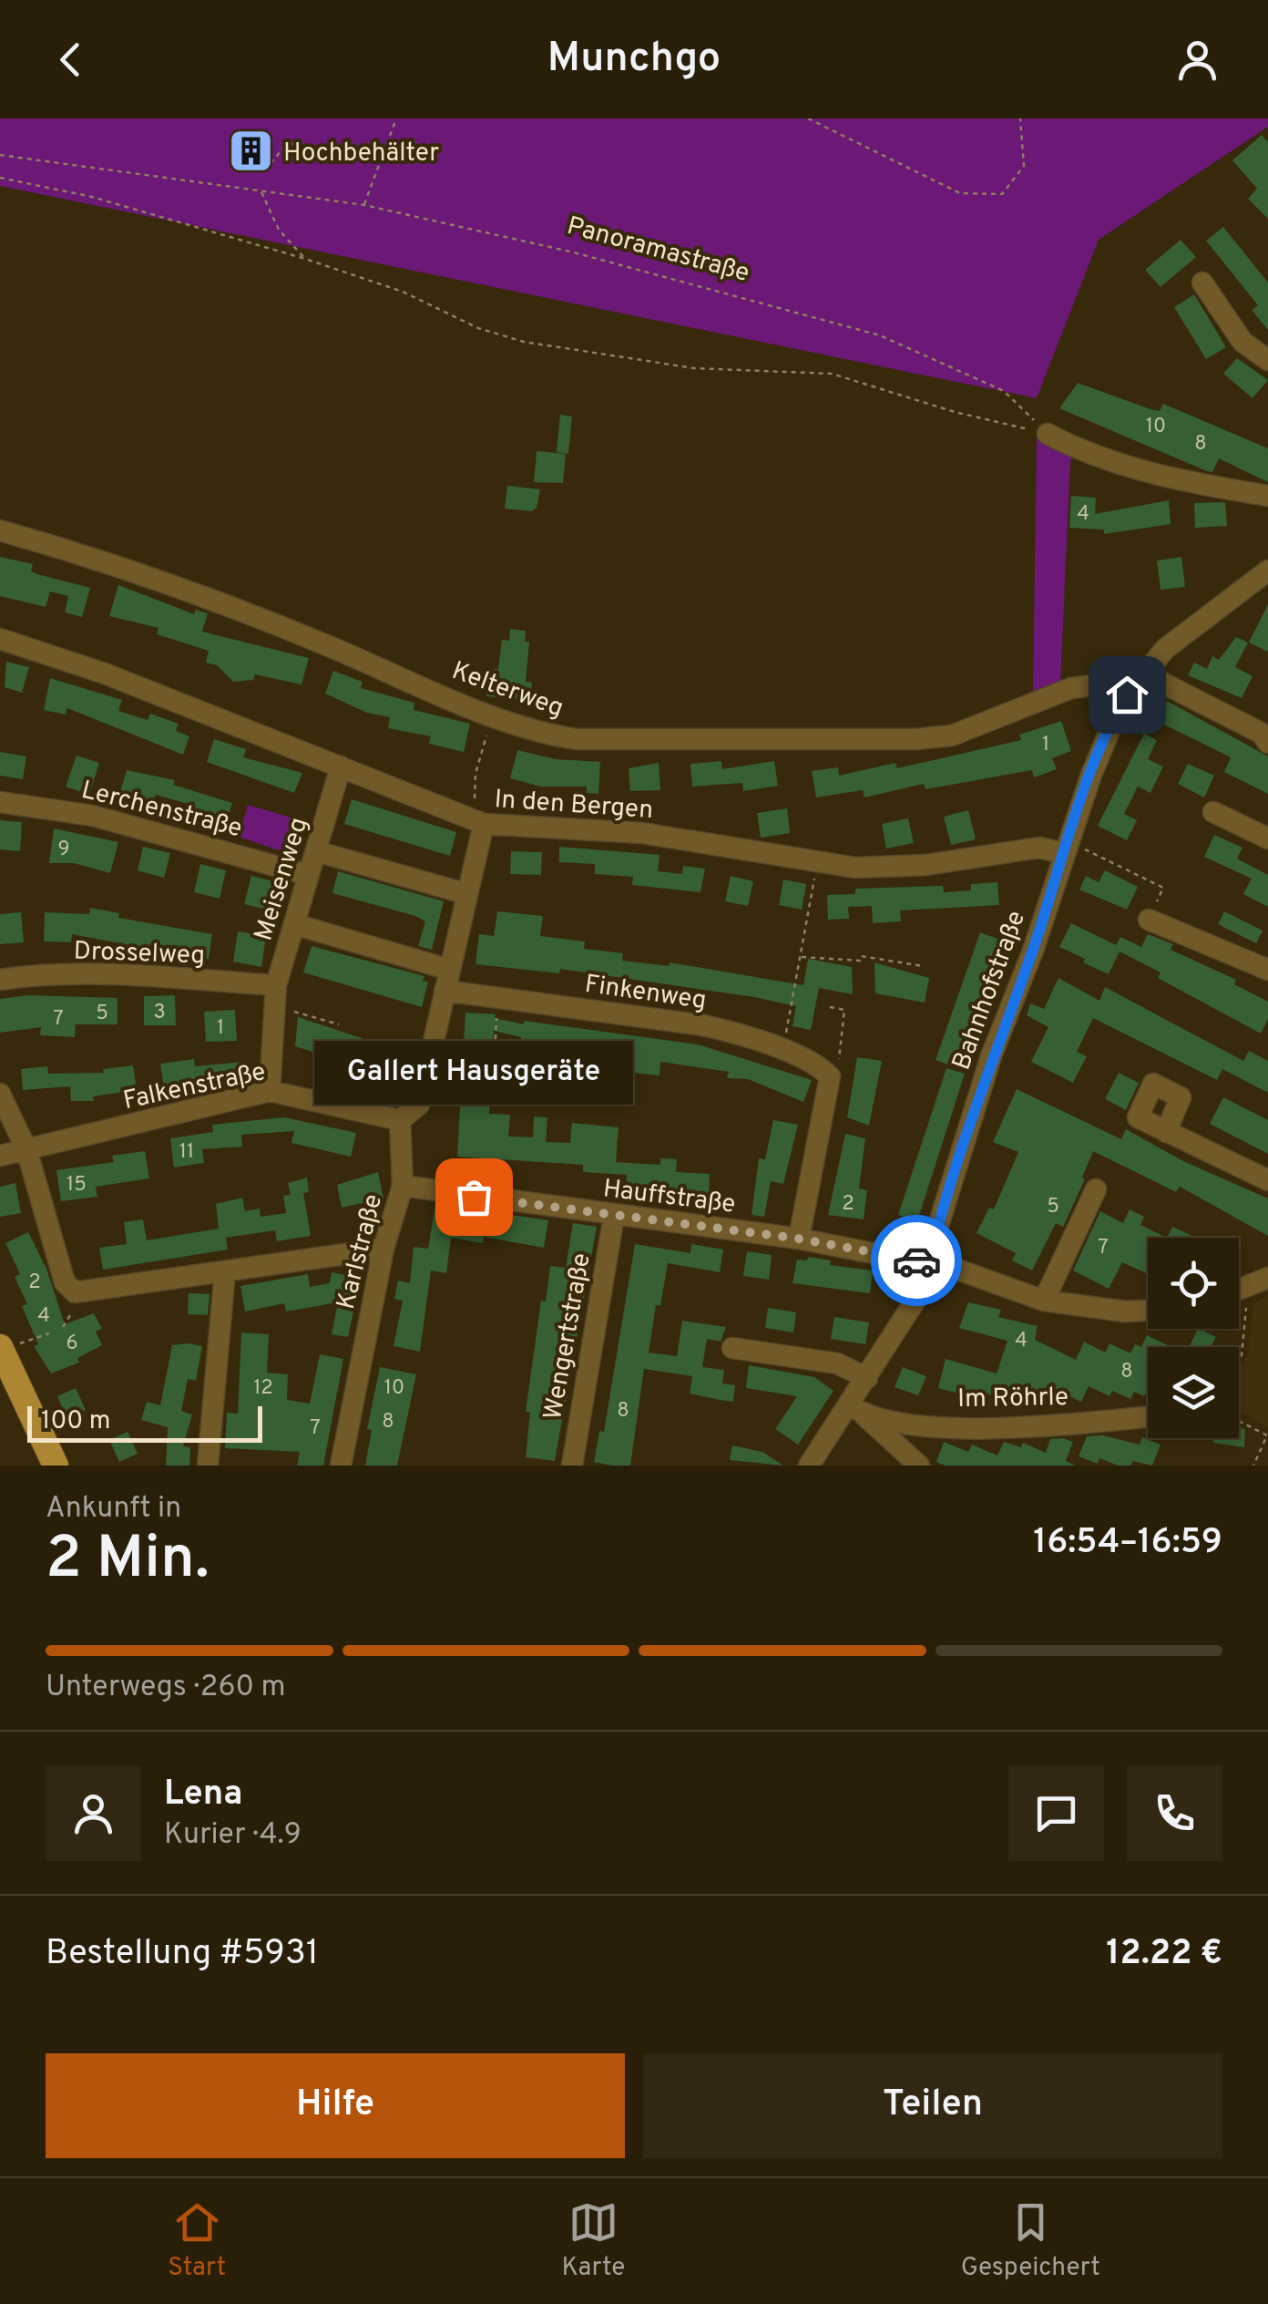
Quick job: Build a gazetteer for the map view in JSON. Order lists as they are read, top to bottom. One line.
{"streets":{"street":["Kelterweg","In den Bergen","Lerchenstraße","Meisenweg","Drosselweg","Bahnhofstraße","Finkenweg","Falkenstraße","Hauffstraße","Karlstraße","Wengertstraße","Im Röhrle"],"path":["Panoramastraße"]},"crossings":[["Kelterweg","Bahnhofstraße"],["In den Bergen","Meisenweg"],["In den Bergen","Bahnhofstraße"],["Lerchenstraße","Meisenweg"],["Meisenweg","Drosselweg"],["Meisenweg","Finkenweg"],["Meisenweg","Falkenstraße"],["Bahnhofstraße","Hauffstraße"],["Bahnhofstraße","Im Röhrle"],["Falkenstraße","Karlstraße"],["Hauffstraße","Karlstraße"],["Hauffstraße","Wengertstraße"]],"places":{"building":["Hochbehälter"],"other":["Gallert Hausgeräte"]},"house_numbers":["10","8","4","1","9","3","5","7","1","11","15","2","5","7","2","4","4","6","8","12","10","8","8","7"],"scale_bar":"100 m","page":{"header":"Munchgo","bubble":"Gallert Hausgeräte","scale":"100 m","heading":["2 Min.","Ankunft in","16:54–16:59"],"panel":["Lena","Kurier · 4.9","Bestellung #5931","12.22 €"],"bar":"Unterwegs · 260 m","buttons":["Hilfe","Teilen"],"tabs":["Start","Karte","Gespeichert"]}}
